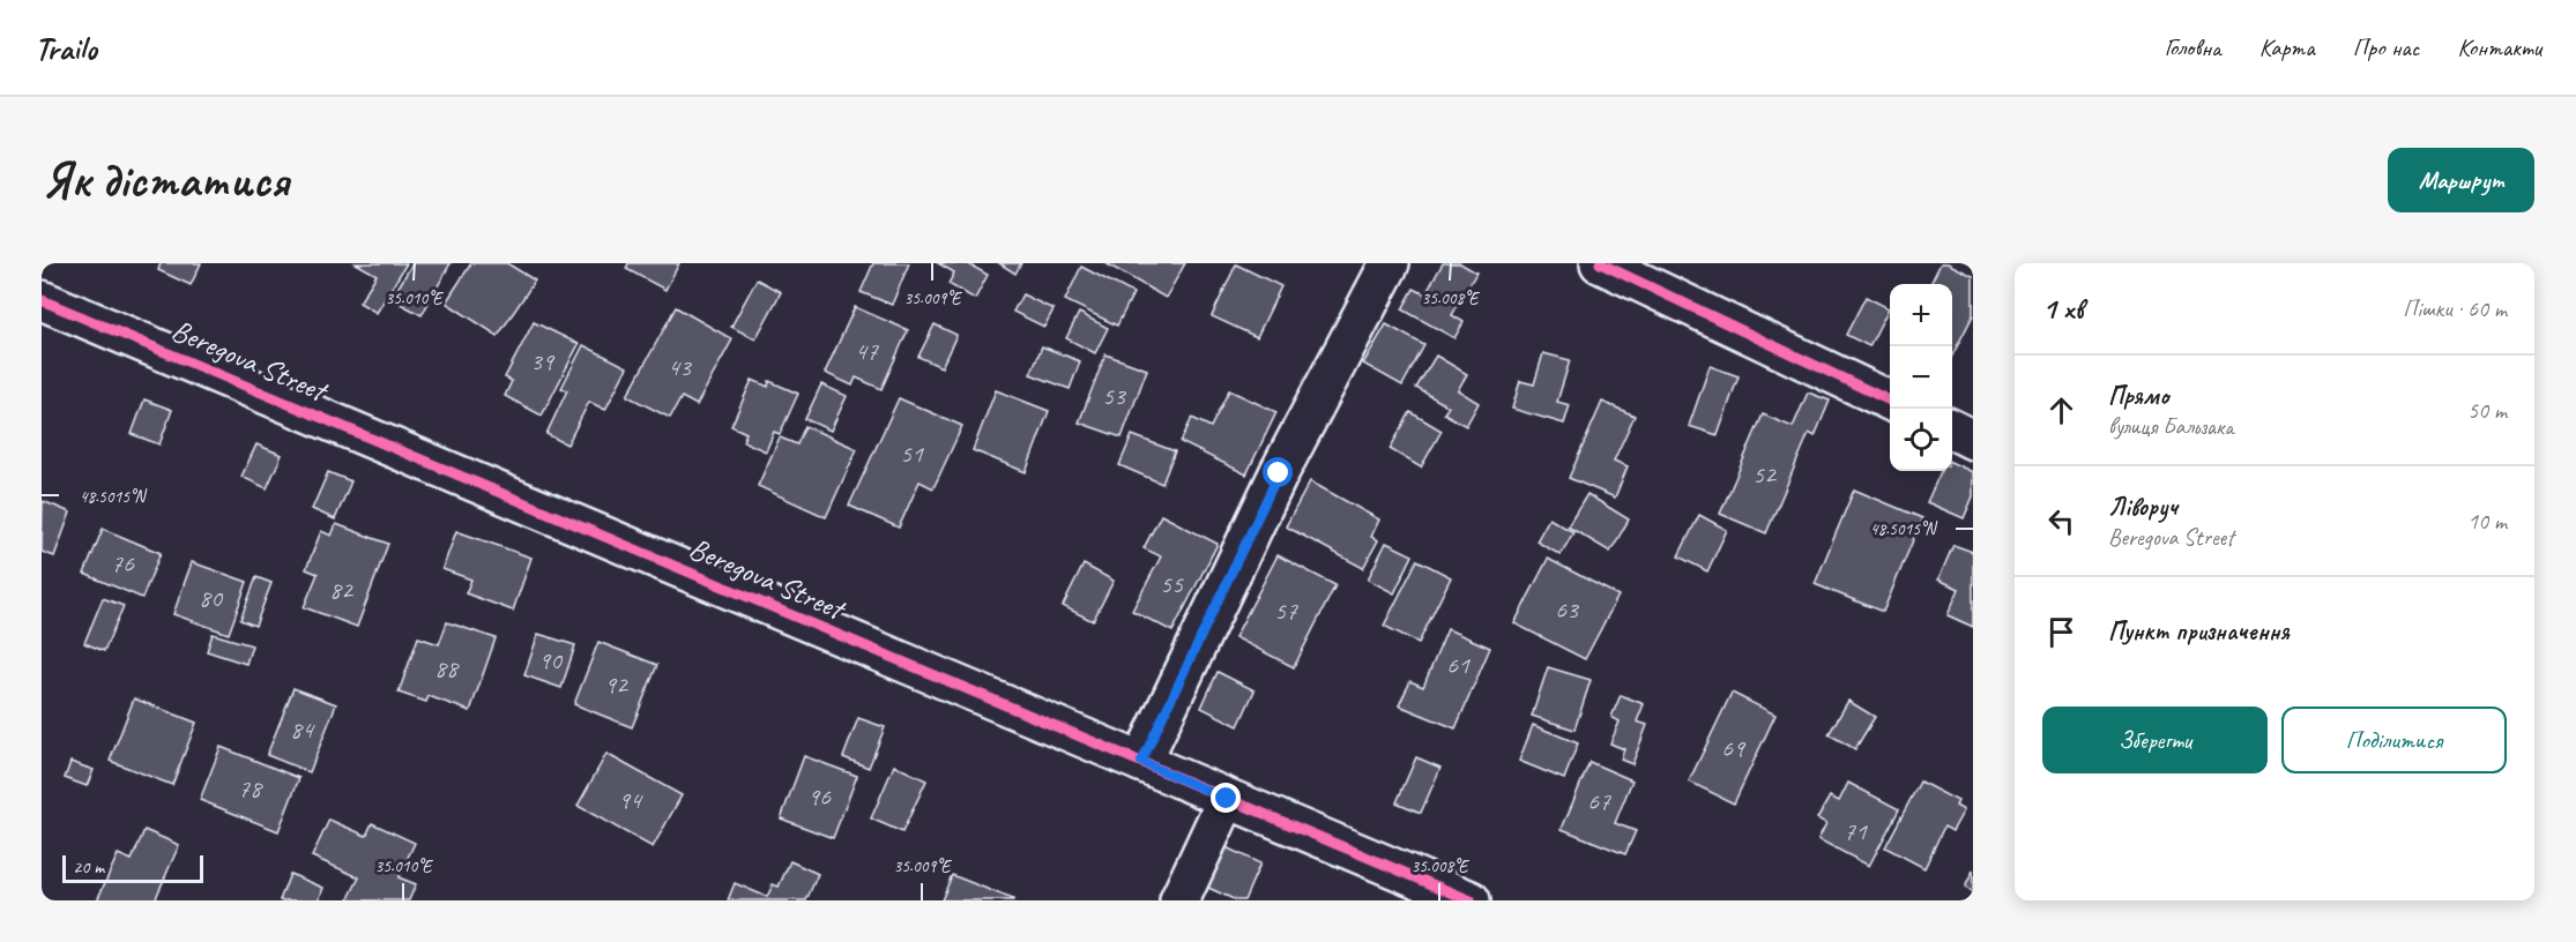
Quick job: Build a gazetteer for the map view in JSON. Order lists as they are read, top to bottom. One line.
{"streets":{"street":["Beregova Street"]},"house_numbers":["47","39","43","53","51","52","76","55","82","80","63","57","90","61","88","92","84","69","78","96","94","67","71"],"scale_bar":"20 m","page":{"header":"Trailo","nav":["Головна","Карта","Про нас","Контакти"],"buttons":["Маршрут",["Зберегти","Поділитися"]],"title":"Як дістатися","heading":["1 хв","Пішки · 60 m"],"map_buttons":["+","−"],"list":[["Прямо","вулиця Бальзака","50 m"],["Ліворуч","Beregova Street","10 m"],"Пункт призначення"],"scale":"20 m"},"coordinates":["35.010°E","35.009°E","35.008°E","48.5015°N"]}
